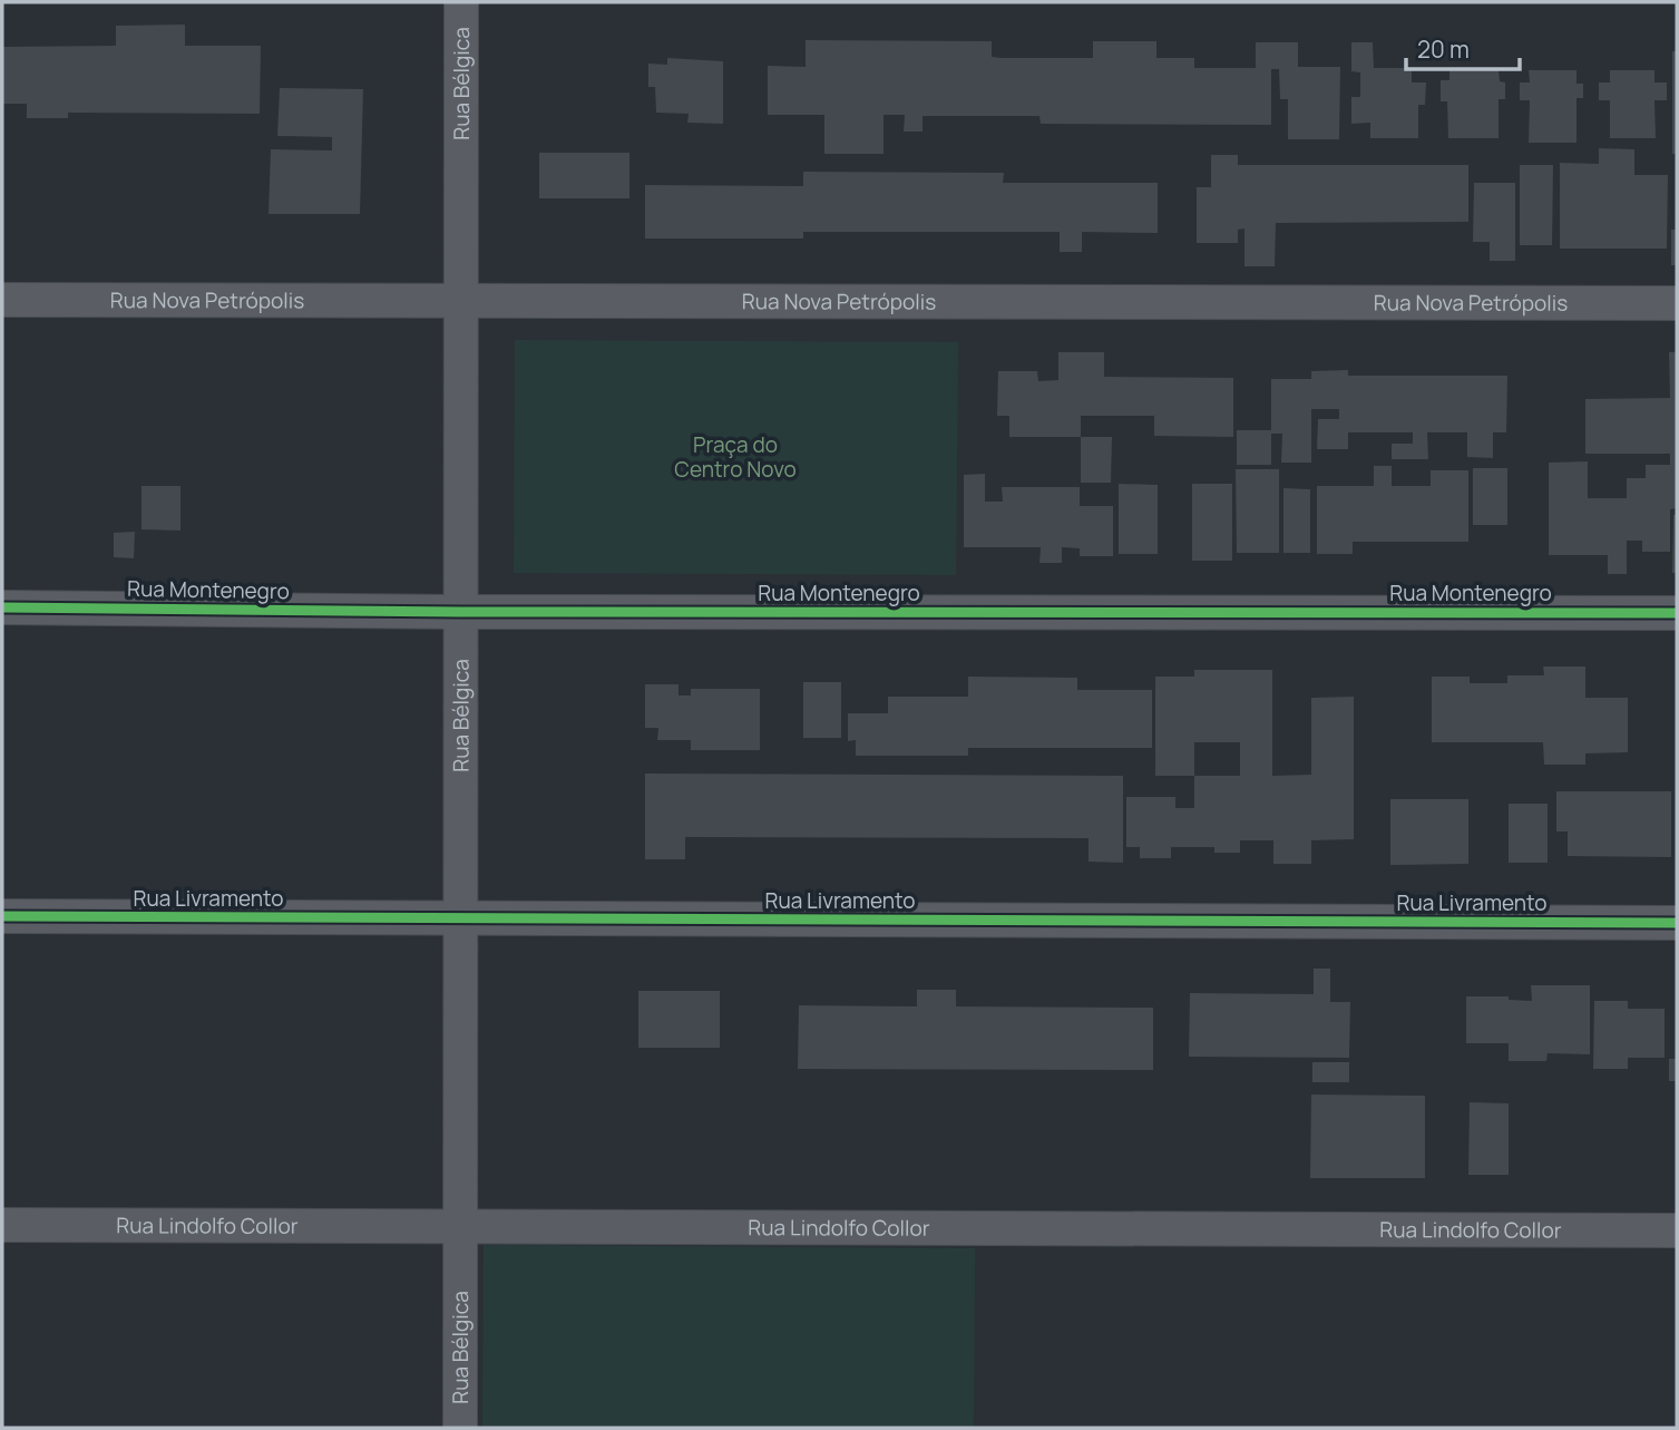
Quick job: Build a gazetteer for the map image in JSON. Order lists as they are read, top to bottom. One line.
{"streets":{"street":["Rua Bélgica","Rua Nova Petrópolis","Rua Montenegro","Rua Livramento","Rua Lindolfo Collor"]},"crossings":[["Rua Bélgica","Rua Nova Petrópolis"],["Rua Bélgica","Rua Montenegro"],["Rua Bélgica","Rua Livramento"],["Rua Bélgica","Rua Lindolfo Collor"]],"parks":["Praça do Centro Novo"],"scale_bar":"20 m"}
